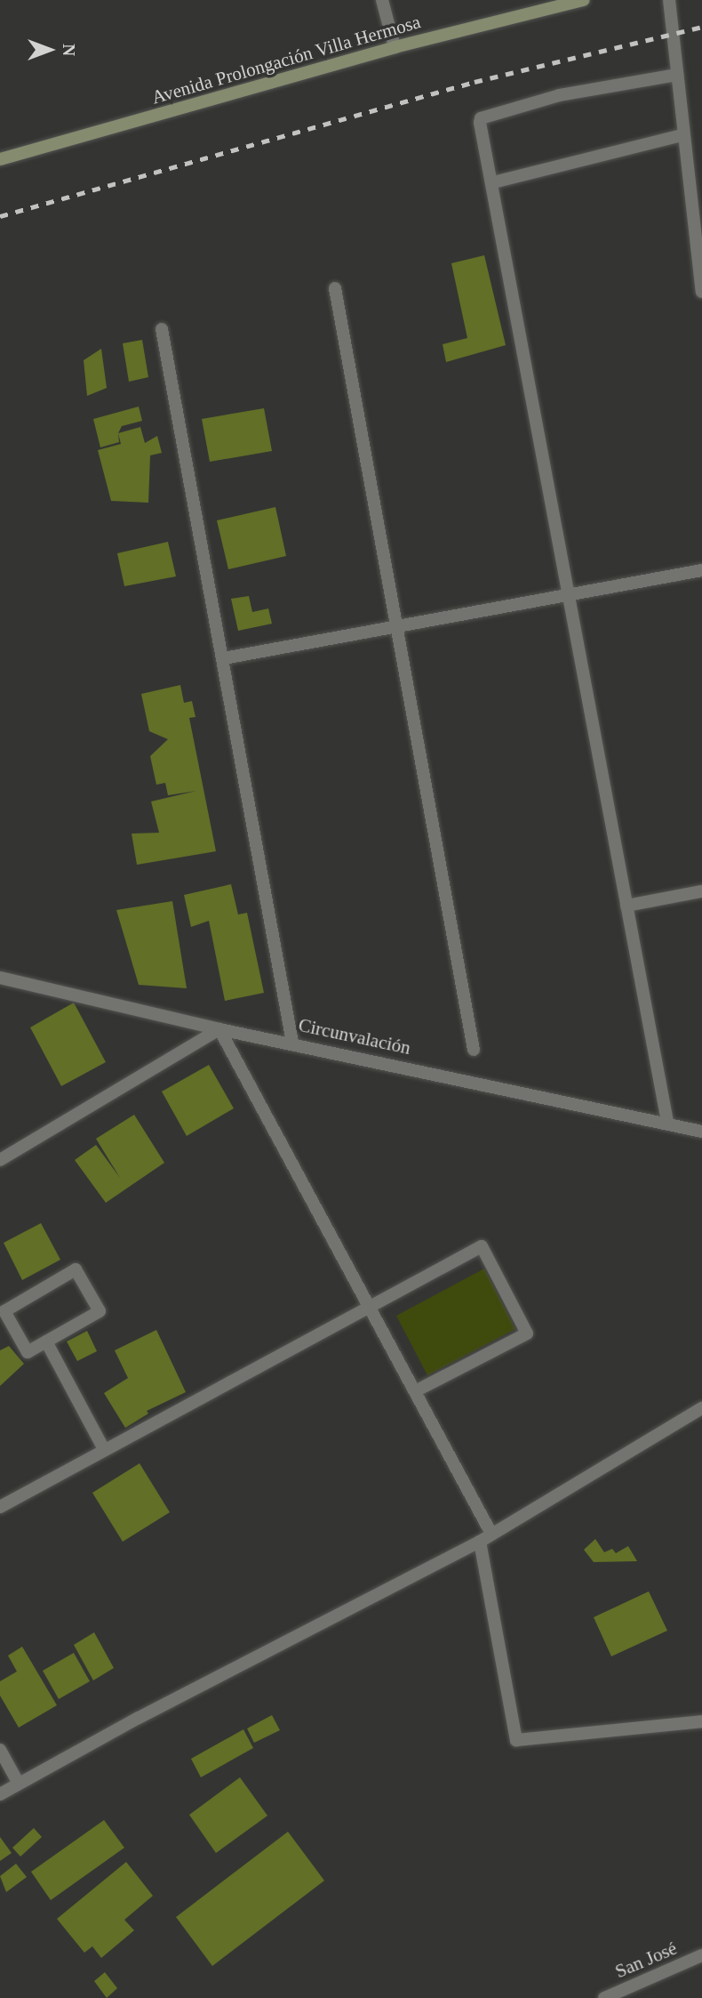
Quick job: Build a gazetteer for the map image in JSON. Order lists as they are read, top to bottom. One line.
{"streets":{"main road":["Avenida Prolongación Villa Hermosa"],"street":["Circunvalación","San José"]},"north":"right"}
